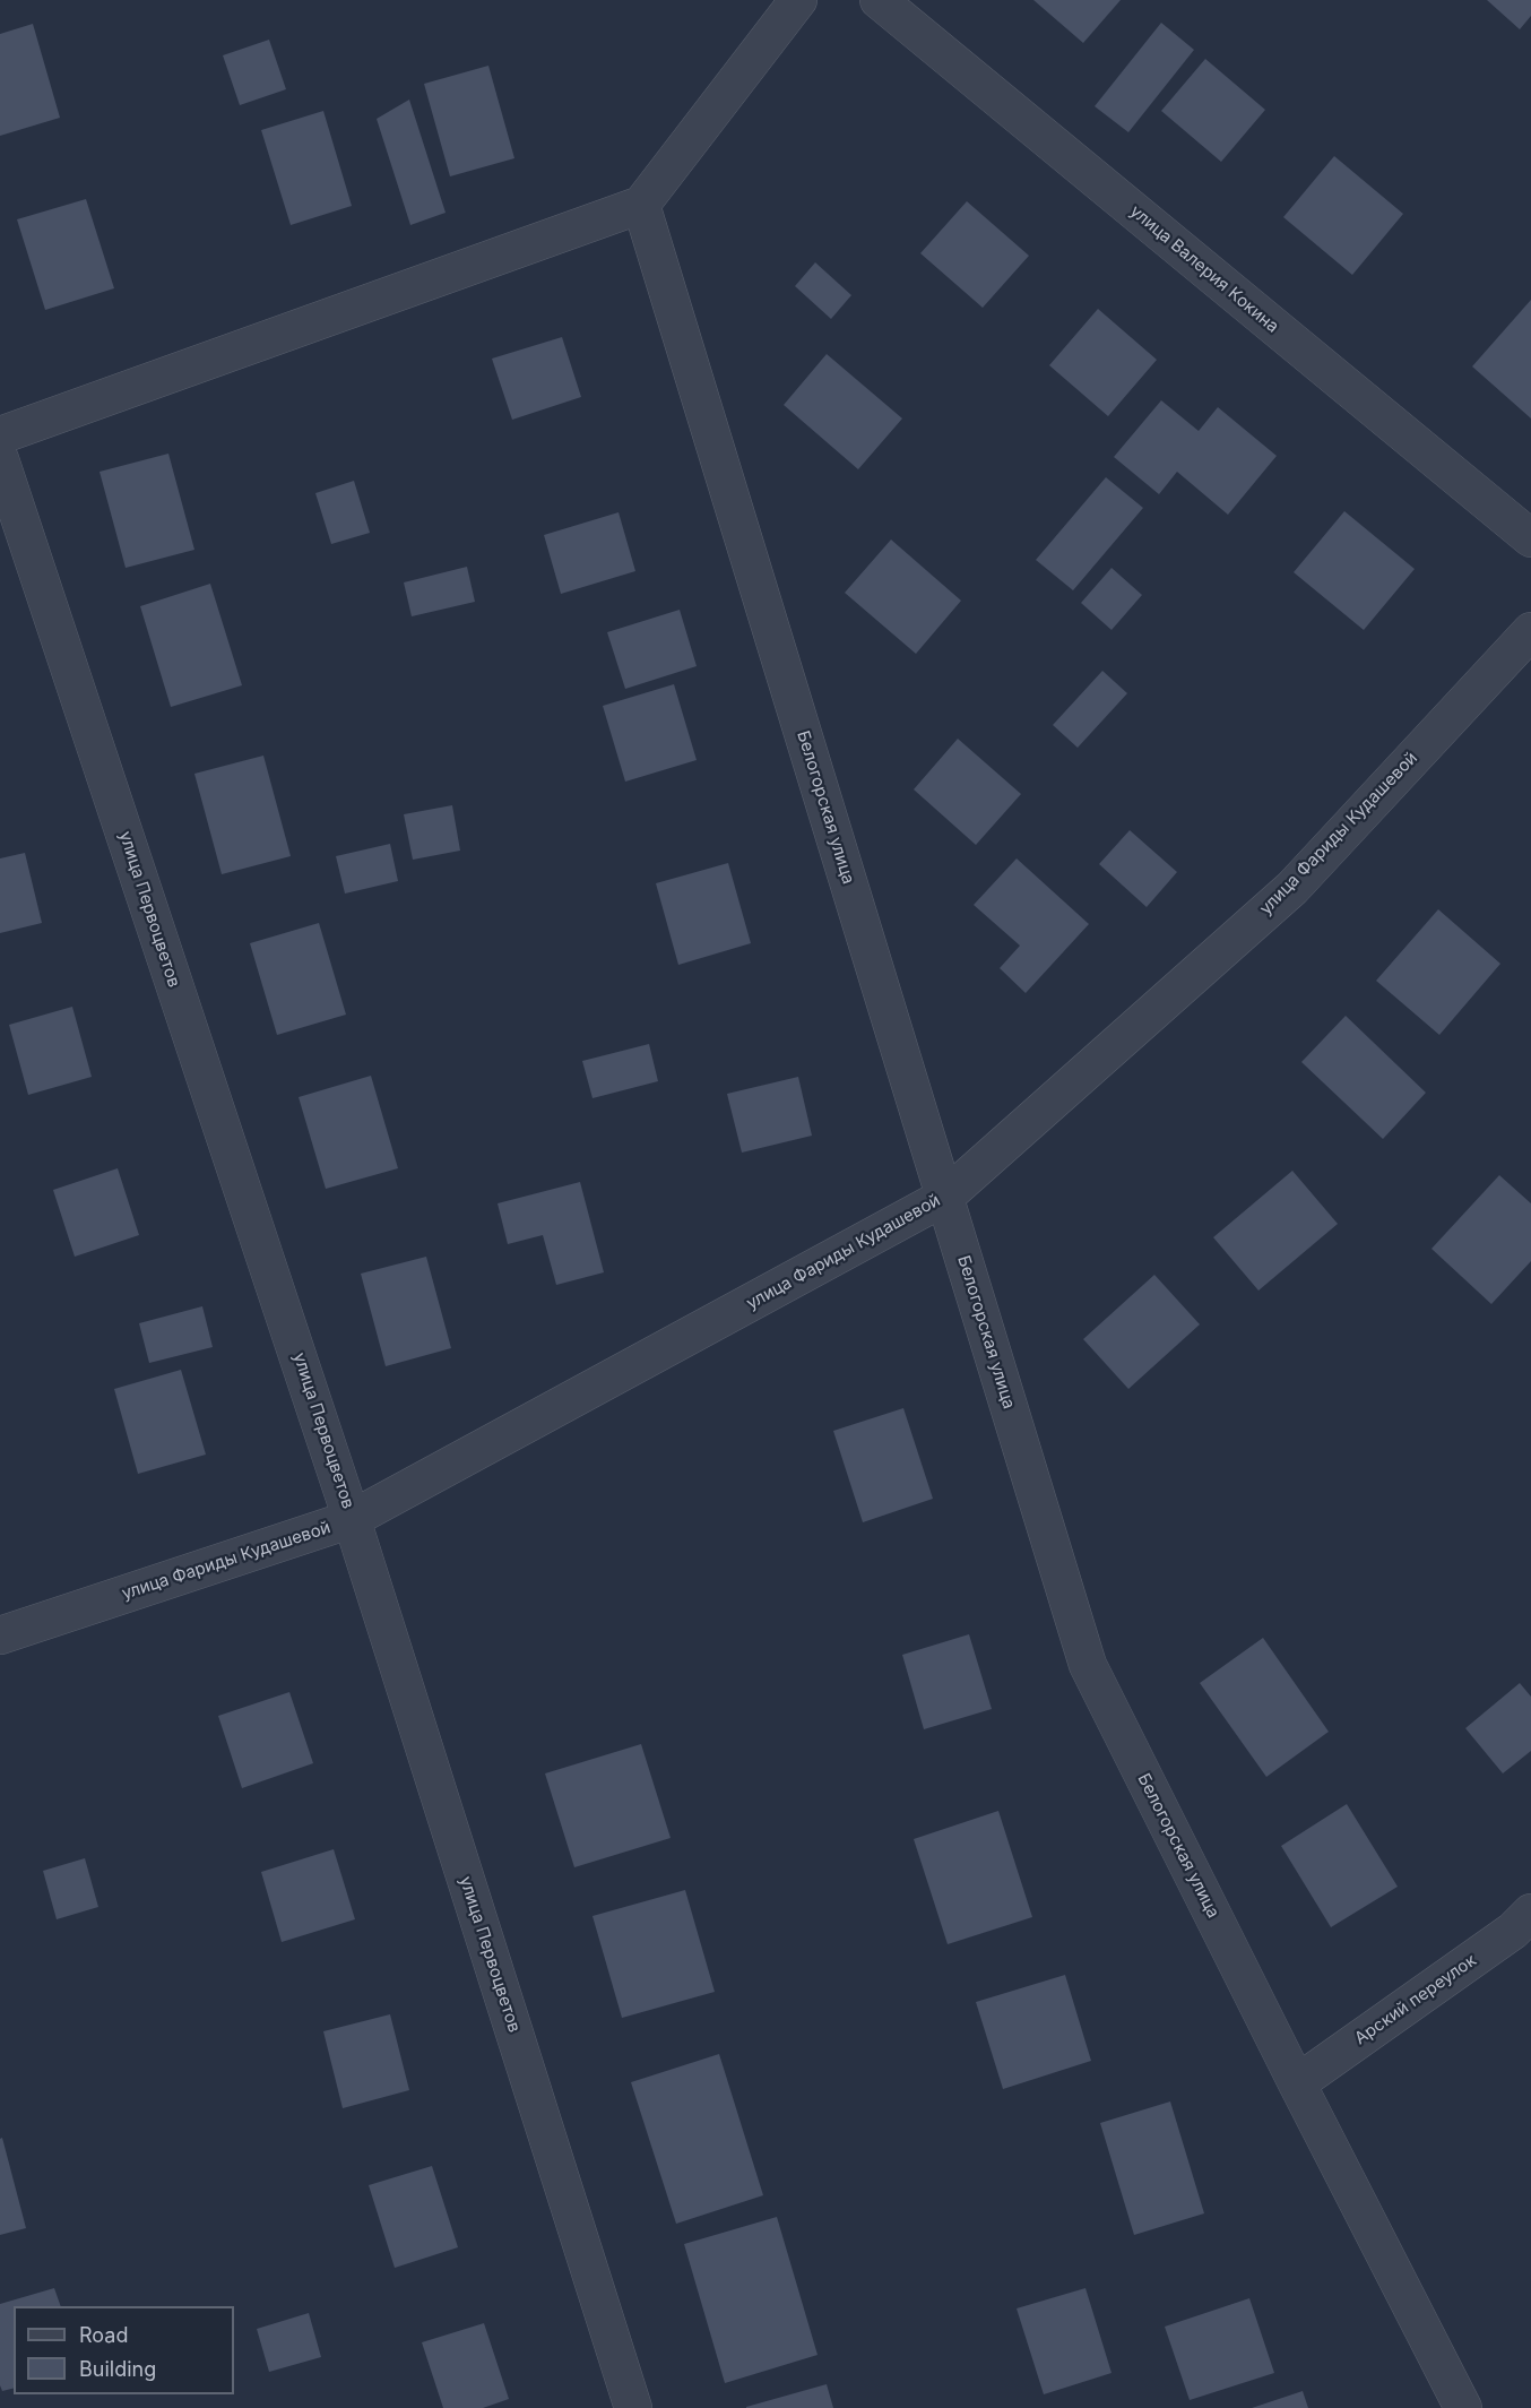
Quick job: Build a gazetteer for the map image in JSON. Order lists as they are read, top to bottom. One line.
{"streets":{"street":["улица Валерия Кокина","Белогорская улица","улица Фариды Кудашевой","улица Первоцветов","Арский переулок"]},"crossings":[["Белогорская улица","улица Фариды Кудашевой"],["Белогорская улица","Арский переулок"],["улица Фариды Кудашевой","улица Первоцветов"]],"legend":["Road","Building"]}
